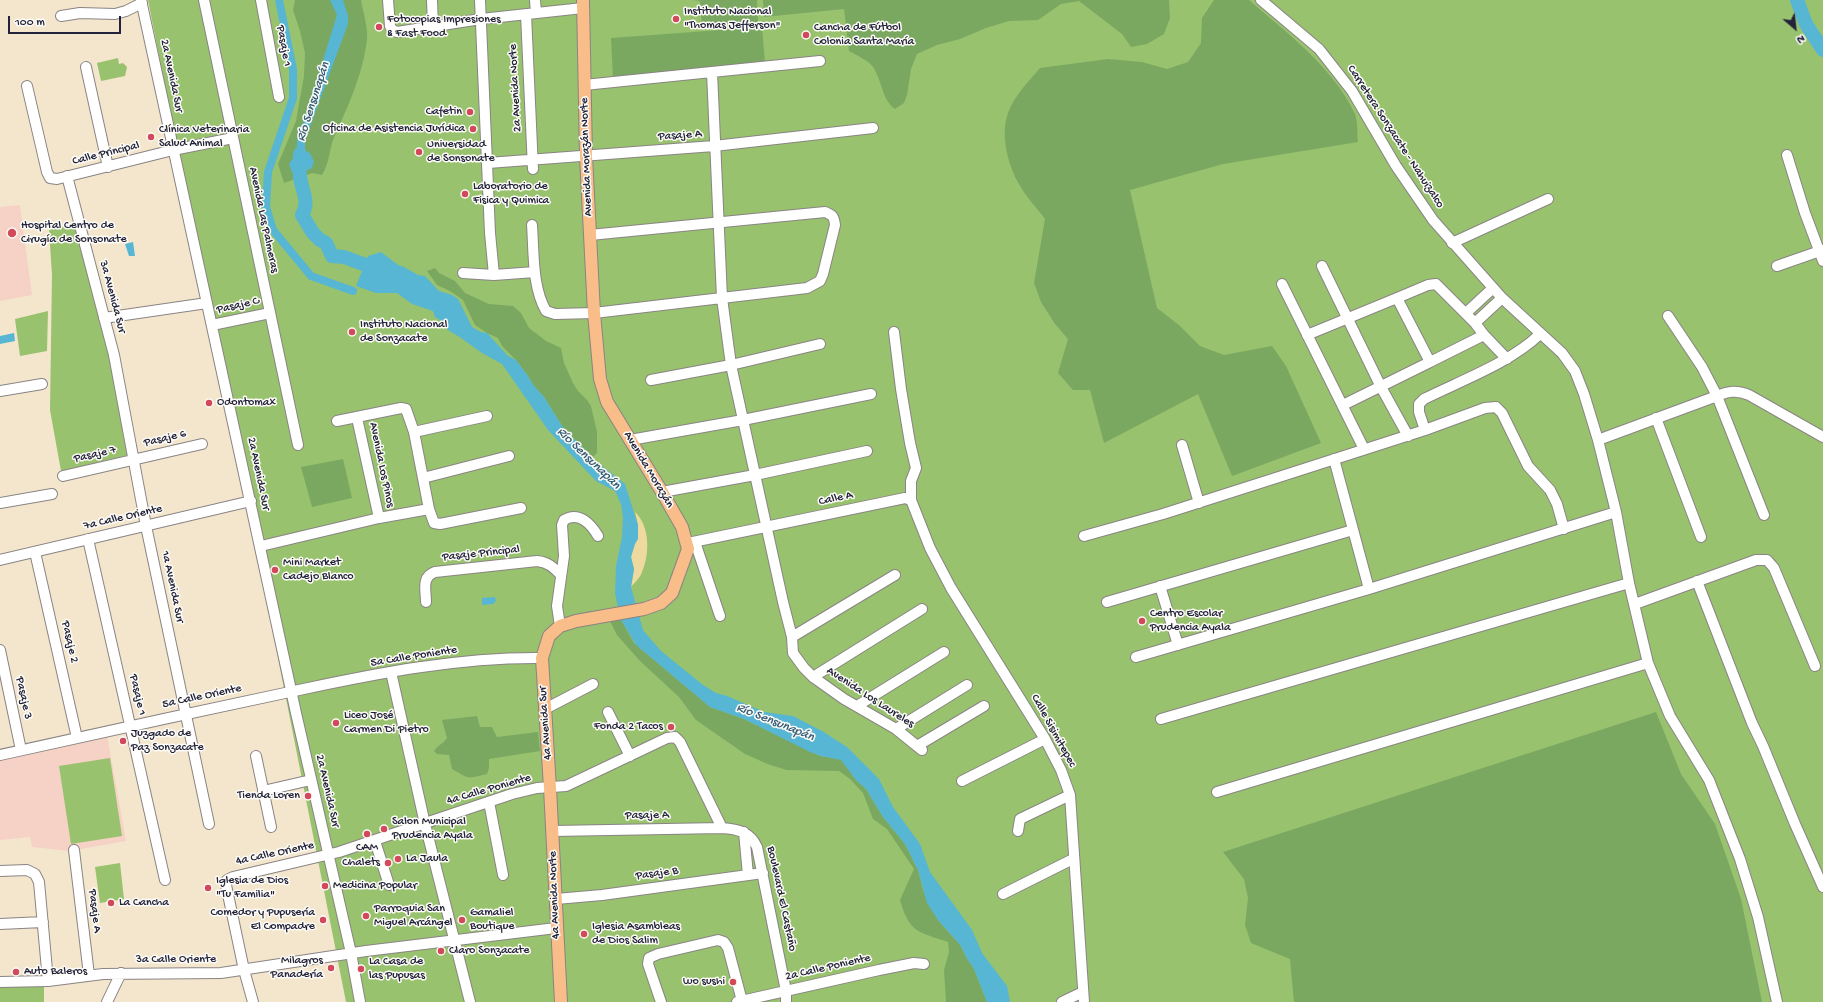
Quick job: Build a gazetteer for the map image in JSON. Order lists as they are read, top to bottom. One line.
{"streets":{"main road":["Avenida Morazán Norte","Avenida Morazán","4a Avenida Sur","4a Avenida Norte"],"street":["Pasaje 1","2a Avenida Sur","2a Avenida Norte","Pasaje A","Carretera Sonzacate - Nahuizalco","Calle Principal","Avenida Las Palmeras","3a Avenida Sur","Pasaje C","Pasaje 6","Pasaje 7","Avenida Los Pinos","Calle A","7a Calle Oriente","Pasaje Principal","1a Avenida Sur","Pasaje 2","5a Calle Poniente","5a Calle Oriente","Pasaje 3","Avenida Los Laureles","Calle Sisimitepec","4a Calle Poniente","4a Calle Oriente","Pasaje B","Boulevard El Castaño","3a Calle Oriente","2a Calle Poniente"]},"crossings":[["Pasaje 1","7a Calle Oriente"],["Pasaje 1","5a Calle Oriente"],["2a Avenida Sur","Calle Principal"],["2a Avenida Sur","Pasaje C"],["2a Avenida Sur","7a Calle Oriente"],["2a Avenida Sur","5a Calle Poniente"],["2a Avenida Sur","5a Calle Oriente"],["2a Avenida Sur","4a Calle Poniente"],["2a Avenida Sur","4a Calle Oriente"],["2a Avenida Sur","3a Calle Oriente"],["2a Avenida Norte","Pasaje A"],["Pasaje A","Avenida Morazán Norte"],["Pasaje A","Avenida Los Laureles"],["Pasaje A","4a Calle Poniente"],["Pasaje A","4a Avenida Norte"],["Pasaje A","Boulevard El Castaño"],["Pasaje A","3a Calle Oriente"],["Calle Principal","3a Avenida Sur"],["Avenida Morazán Norte","Avenida Morazán"],["Avenida Las Palmeras","Pasaje C"],["3a Avenida Sur","1a Avenida Sur"],["Pasaje 6","Pasaje 7"],["Pasaje 6","1a Avenida Sur"],["Pasaje 7","1a Avenida Sur"],["Avenida Morazán","Calle A"],["Calle A","Avenida Los Laureles"],["Calle A","Calle Sisimitepec"],["7a Calle Oriente","1a Avenida Sur"],["7a Calle Oriente","Pasaje 2"],["1a Avenida Sur","5a Calle Oriente"],["Pasaje 2","5a Calle Oriente"],["5a Calle Poniente","5a Calle Oriente"],["5a Calle Poniente","4a Avenida Sur"],["5a Calle Oriente","Pasaje 3"],["4a Avenida Sur","4a Calle Poniente"],["4a Avenida Sur","4a Avenida Norte"],["4a Calle Poniente","4a Calle Oriente"],["4a Calle Poniente","4a Avenida Norte"],["4a Calle Oriente","3a Calle Oriente"],["Pasaje B","4a Avenida Norte"],["Pasaje B","Boulevard El Castaño"],["4a Avenida Norte","3a Calle Oriente"],["Boulevard El Castaño","2a Calle Poniente"]],"water":["Río Sensunapán"],"places":["Instituto Nacional \"Thomas Jefferson\"","Fotocopias Impresiones & Fast Food","Cancha de Fútbol Colonia Santa María","Cafetin","Oficina de Asistencia Jurídica","Clínica Veterinaria Salud Animal","Universidad de Sonsonate","Laboratorio de Fisica y Quimica","Hospital Centro de Cirugía de Sonsonate","Instituto Nacional de Sonzacate","Odontomax","Mini Market Cadejo Blanco","Centro Escolar Prudencia Ayala","Liceo José Carmen Di Pietro","Fonda 2 Tacos","Juzgado de Paz Sonzacate","Tienda Loren","Salon Municipal Prudencia Ayala","CAM","La Jaula","Chalets","Medicina Popular","Iglesia de Dios \"Tu Familia\"","La Cancha","Parroquia San Miguel Arcángel","Comedor y Pupusería El Compadre","Gamaliel Boutique","Iglesia Asambleas de Dios Salim","Claro Sonzacate","Milagros Panadería","La Casa de las Pupusas","Auto Baleros","wo sushi"],"scale_bar":"100 m","north":"bottom right"}
